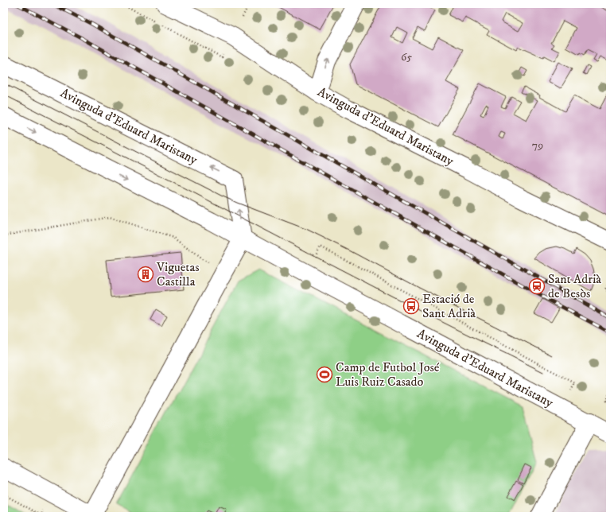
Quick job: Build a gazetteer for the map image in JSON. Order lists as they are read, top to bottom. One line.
{"streets":{"street":["Avinguda d'Eduard Maristany"]},"places":{"building":["Viguetas Castilla"],"station":["Sant Adrià de Besòs"],"bus stop":["Estació de Sant Adrià"],"sports":["Camp de Futbol José Luis Ruiz Casado"]},"house_numbers":["65","79"]}
